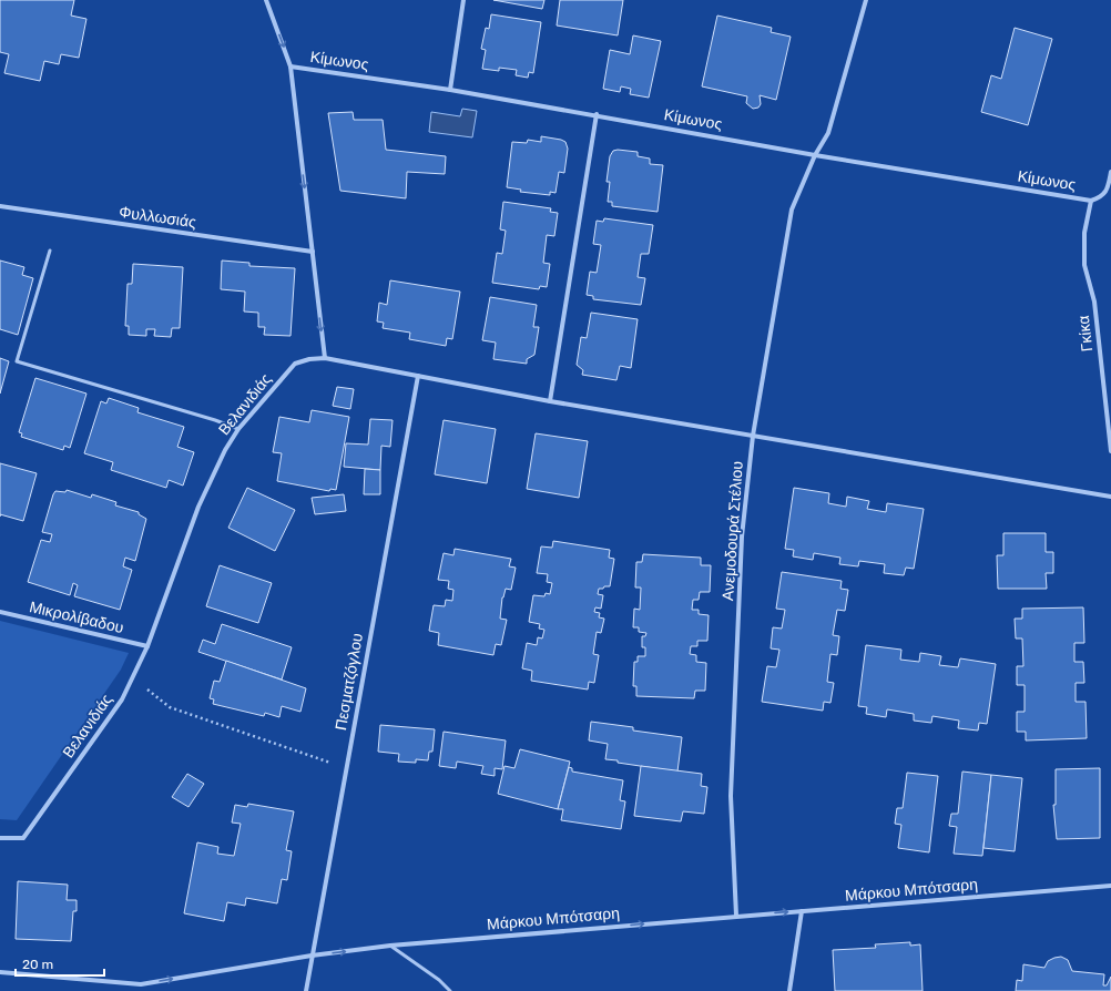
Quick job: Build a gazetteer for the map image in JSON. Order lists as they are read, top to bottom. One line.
{"streets":{"street":["Κίμωνος","Φυλλωσιάς","Γκίκα","Βελανιδιάς","Ανεμοδουρά Στέλιου","Μικρολίβαδου","Πεσματζόγλου","Μάρκου Μπότσαρη"]},"crossings":[["Κίμωνος","Γκίκα"],["Κίμωνος","Ανεμοδουρά Στέλιου"],["Βελανιδιάς","Ανεμοδουρά Στέλιου"],["Βελανιδιάς","Μικρολίβαδου"],["Βελανιδιάς","Πεσματζόγλου"],["Ανεμοδουρά Στέλιου","Μάρκου Μπότσαρη"],["Πεσματζόγλου","Μάρκου Μπότσαρη"]],"one_way":["Μάρκου Μπότσαρη"],"scale_bar":"20 m"}
